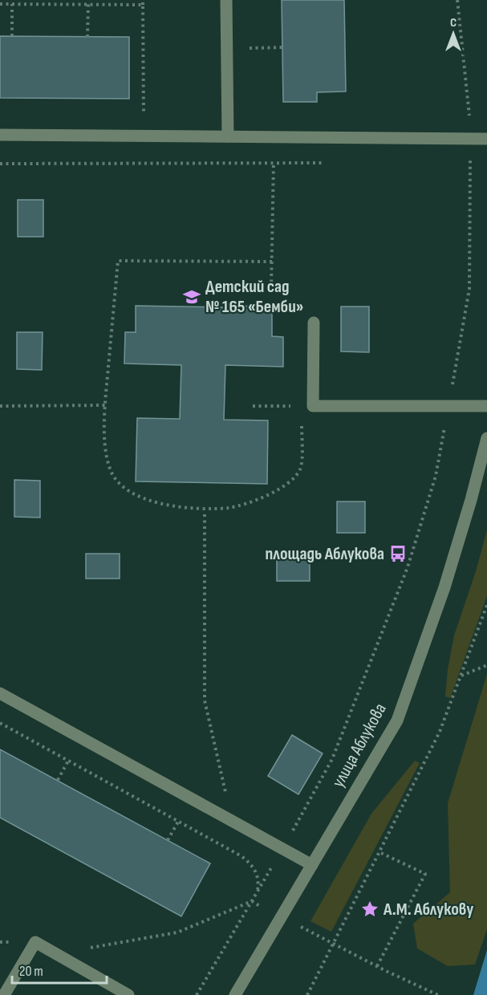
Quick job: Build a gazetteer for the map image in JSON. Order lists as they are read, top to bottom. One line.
{"streets":{"street":["улица Аблукова"]},"places":{"school or university":["Детский сад № 165 «Бемби»"],"bus stop":["площадь Аблукова"],"place":["А.М. Аблукову"]},"scale_bar":"20 m","north":"top"}
